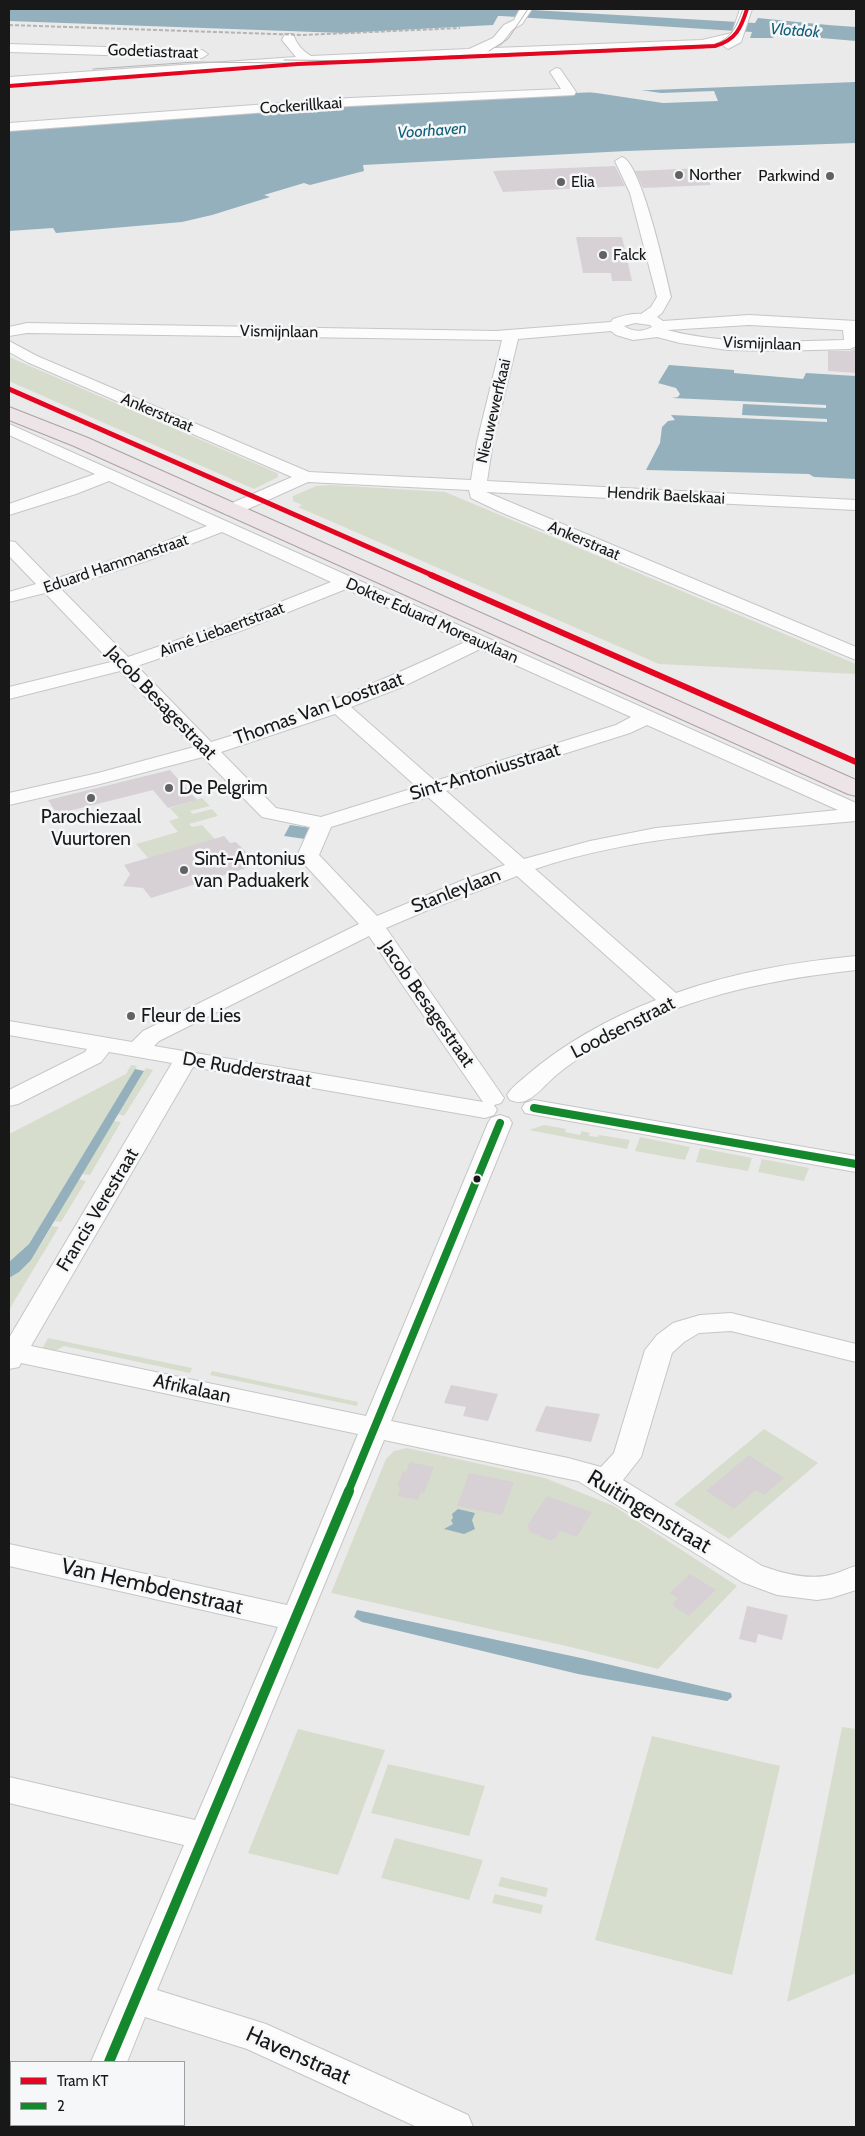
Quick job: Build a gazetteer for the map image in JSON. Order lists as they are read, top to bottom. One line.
{"streets":{"main road":["Dokter Eduard Moreauxlaan"],"street":["Godetiastraat","Cockerillkaai","Vismijnlaan","Nieuwewerfkaai","Ankerstraat","Hendrik Baelskaai","Eduard Hammanstraat","Aimé Liebaertstraat","Jacob Besagestraat","Thomas Van Loostraat","Sint-Antoniusstraat","Stanleylaan","Loodsenstraat","De Rudderstraat","Francis Verestraat","Afrikalaan","Ruitingenstraat","Van Hembdenstraat","Havenstraat"]},"crossings":[["Vismijnlaan","Nieuwewerfkaai"],["Nieuwewerfkaai","Ankerstraat"],["Nieuwewerfkaai","Hendrik Baelskaai"],["Ankerstraat","Hendrik Baelskaai"],["Ankerstraat","Eduard Hammanstraat"],["Ankerstraat","Dokter Eduard Moreauxlaan"],["Eduard Hammanstraat","Dokter Eduard Moreauxlaan"],["Eduard Hammanstraat","Jacob Besagestraat"],["Dokter Eduard Moreauxlaan","Aimé Liebaertstraat"],["Dokter Eduard Moreauxlaan","Thomas Van Loostraat"],["Dokter Eduard Moreauxlaan","Sint-Antoniusstraat"],["Dokter Eduard Moreauxlaan","Stanleylaan"],["Aimé Liebaertstraat","Jacob Besagestraat"],["Jacob Besagestraat","Thomas Van Loostraat"],["Jacob Besagestraat","Sint-Antoniusstraat"],["Jacob Besagestraat","Stanleylaan"],["Jacob Besagestraat","Loodsenstraat"],["Jacob Besagestraat","De Rudderstraat"],["Stanleylaan","De Rudderstraat"],["Loodsenstraat","De Rudderstraat"],["De Rudderstraat","Francis Verestraat"],["Francis Verestraat","Afrikalaan"],["Afrikalaan","Ruitingenstraat"]],"water":["Vlotdok","Voorhaven"],"places":["Norther","Parkwind","Elia","Falck","De Pelgrim","Parochiezaal Vuurtoren","Sint-Antonius van Paduakerk","Fleur de Lies"],"lines":["tram line KT","transit line 2"],"legend":["Tram KT","2"]}
